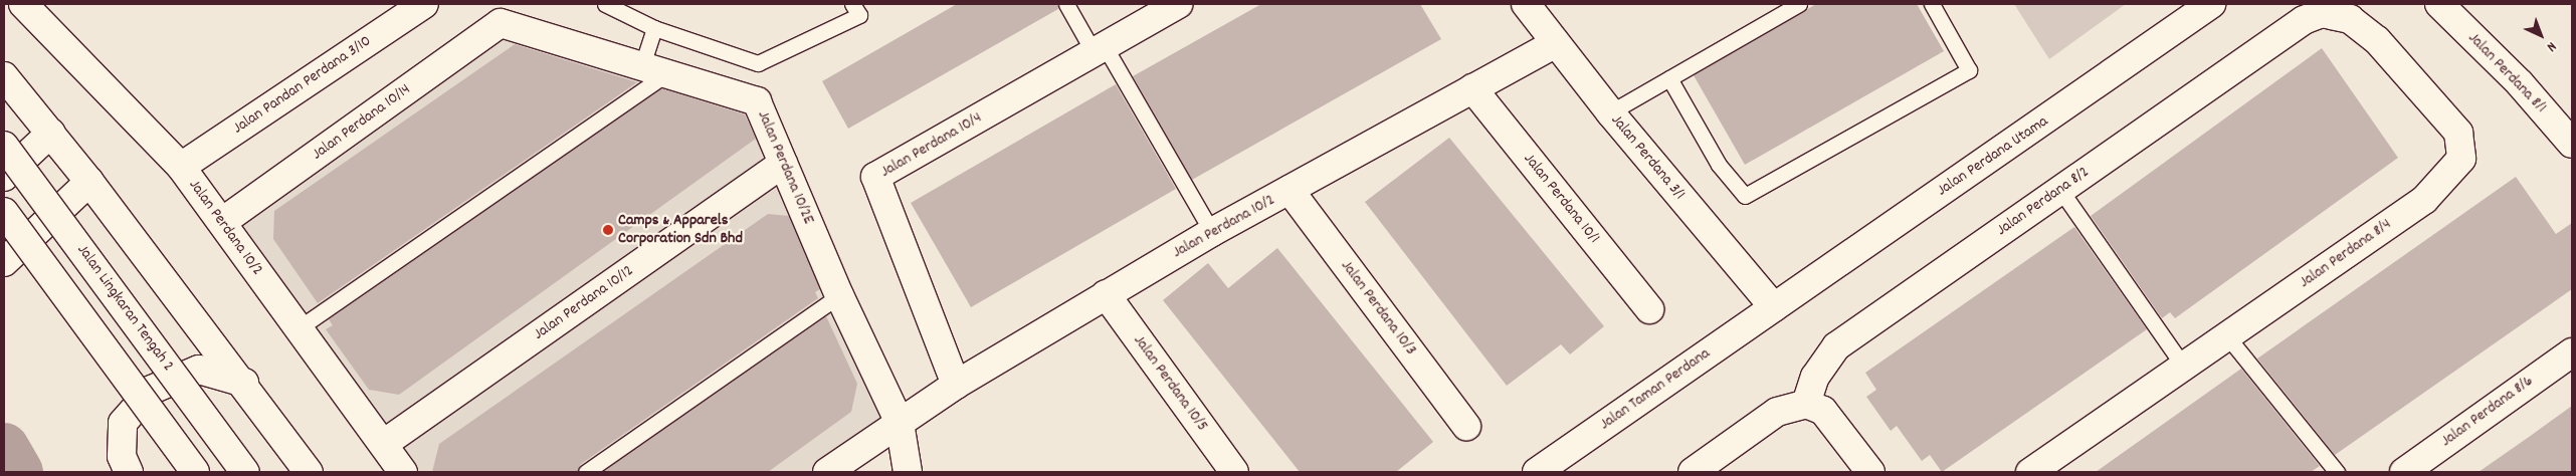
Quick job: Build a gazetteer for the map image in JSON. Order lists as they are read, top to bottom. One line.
{"streets":{"main road":["Jalan Perdana 8/1","Jalan Pandan Perdana 3/10","Jalan Perdana 10/14","Jalan Perdana 10/4","Jalan Perdana Utama","Jalan Perdana 3/1","Jalan Perdana 10/2E","Jalan Perdana 10/1","Jalan Perdana 8/2","Jalan Perdana 10/2","Jalan Perdana 8/4","Jalan Perdana 10/12","Jalan Lingkaran Tengah 2","Jalan Perdana 10/3","Jalan Perdana 10/5","Jalan Taman Perdana","Jalan Perdana 8/6"]},"crossings":[["Jalan Pandan Perdana 3/10","Jalan Perdana 10/2"],["Jalan Perdana 10/14","Jalan Perdana 10/2E"],["Jalan Perdana 10/14","Jalan Perdana 10/2"],["Jalan Perdana 10/4","Jalan Perdana 10/2"],["Jalan Perdana Utama","Jalan Perdana 3/1"],["Jalan Perdana Utama","Jalan Taman Perdana"],["Jalan Perdana 3/1","Jalan Perdana 10/2"],["Jalan Perdana 3/1","Jalan Taman Perdana"],["Jalan Perdana 10/2E","Jalan Perdana 10/2"],["Jalan Perdana 10/2E","Jalan Perdana 10/12"],["Jalan Perdana 10/1","Jalan Perdana 10/2"],["Jalan Perdana 8/2","Jalan Perdana 8/4"],["Jalan Perdana 10/2","Jalan Perdana 10/12"],["Jalan Perdana 10/2","Jalan Perdana 10/3"],["Jalan Perdana 10/2","Jalan Perdana 10/5"]],"places":["Camps & Apparels Corporation Sdn Bhd"],"north":"bottom right"}
